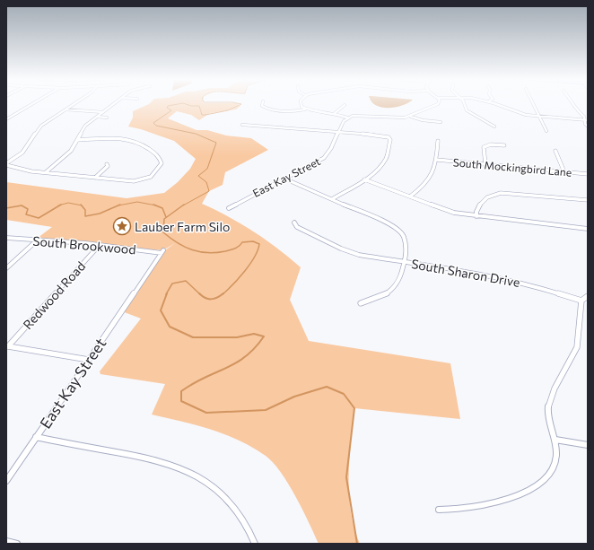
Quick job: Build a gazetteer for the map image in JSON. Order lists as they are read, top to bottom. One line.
{"streets":{"street":["South Mockingbird Lane","East Kay Street","South Brookwood","South Sharon Drive","Redwood Road"]},"crossings":[["East Kay Street","South Brookwood"],["South Brookwood","Redwood Road"]],"places":{"place":["Lauber Farm Silo"]}}
